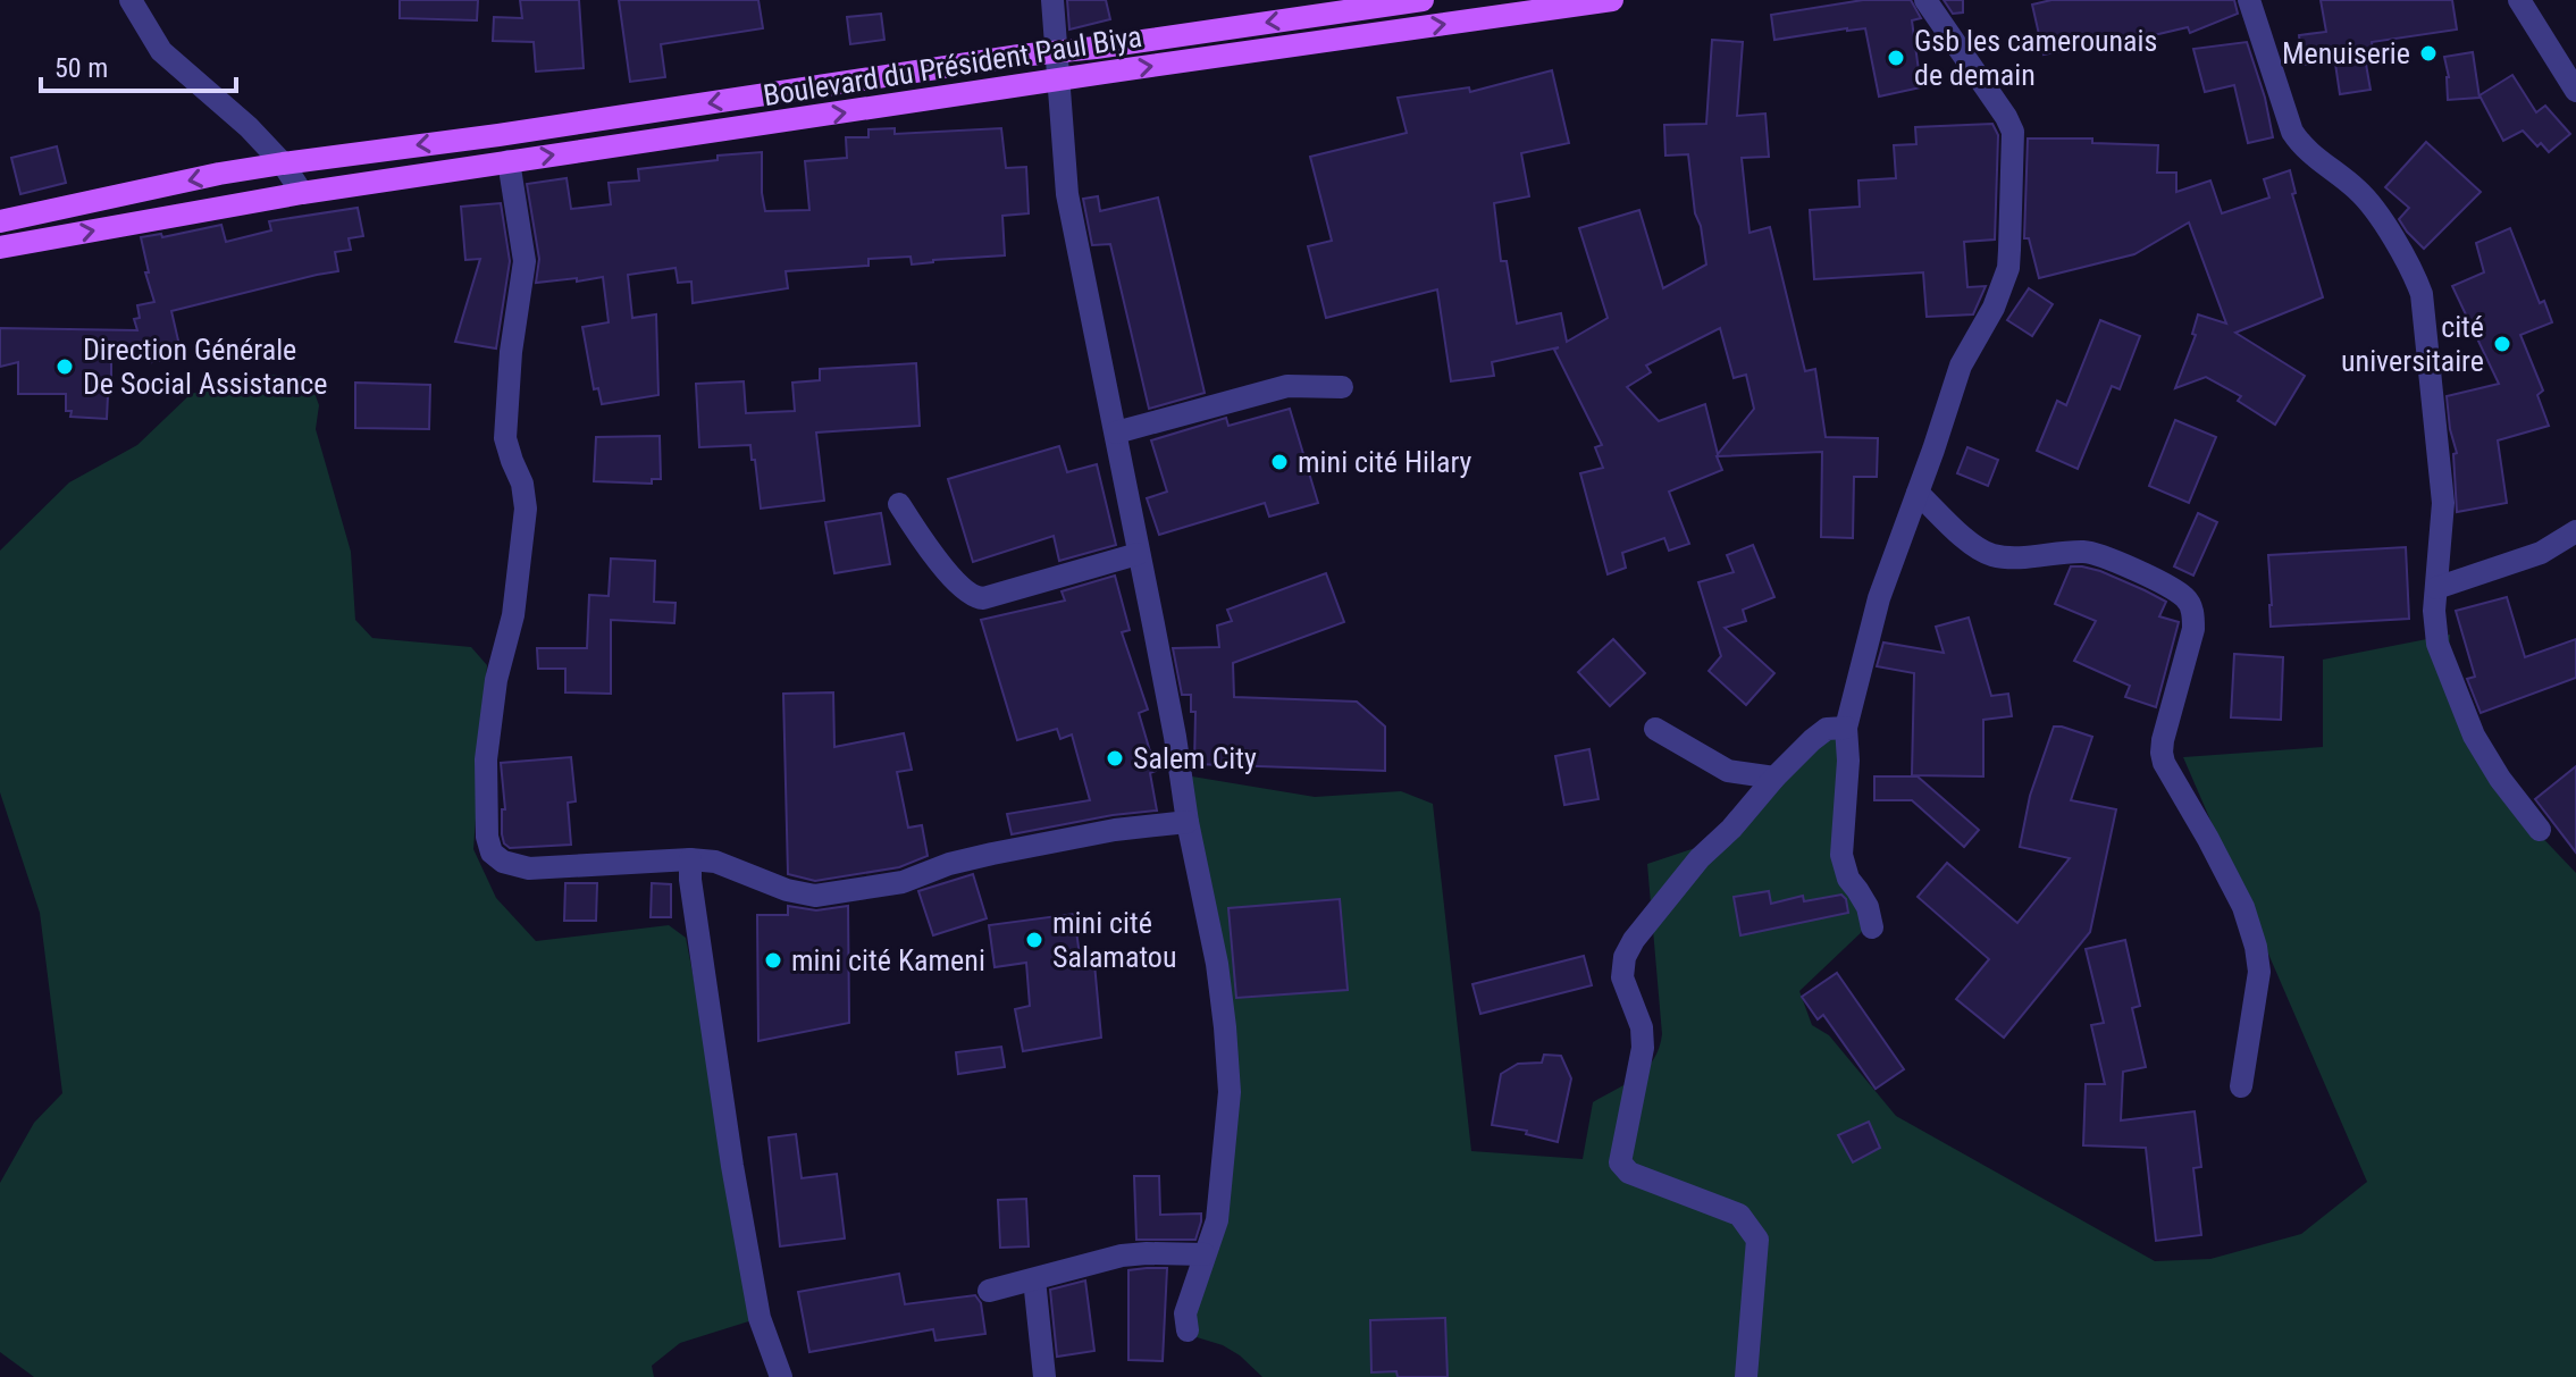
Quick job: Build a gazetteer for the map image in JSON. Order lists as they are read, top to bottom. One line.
{"streets":{"main road":["Boulevard du Président Paul Biya"]},"places":["Menuiserie","Gsb les camerounais de demain","cité universitaire","Direction Générale De Social Assistance","mini cité Hilary","Salem City","mini cité Salamatou","mini cité Kameni"],"scale_bar":"50 m"}
